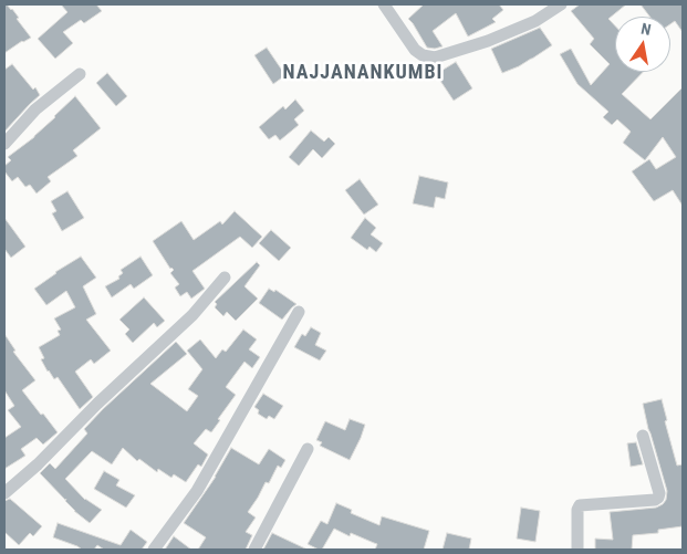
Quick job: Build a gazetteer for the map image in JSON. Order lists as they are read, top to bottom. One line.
{"districts":["NAJJANANKUMBI"],"north":"top"}
